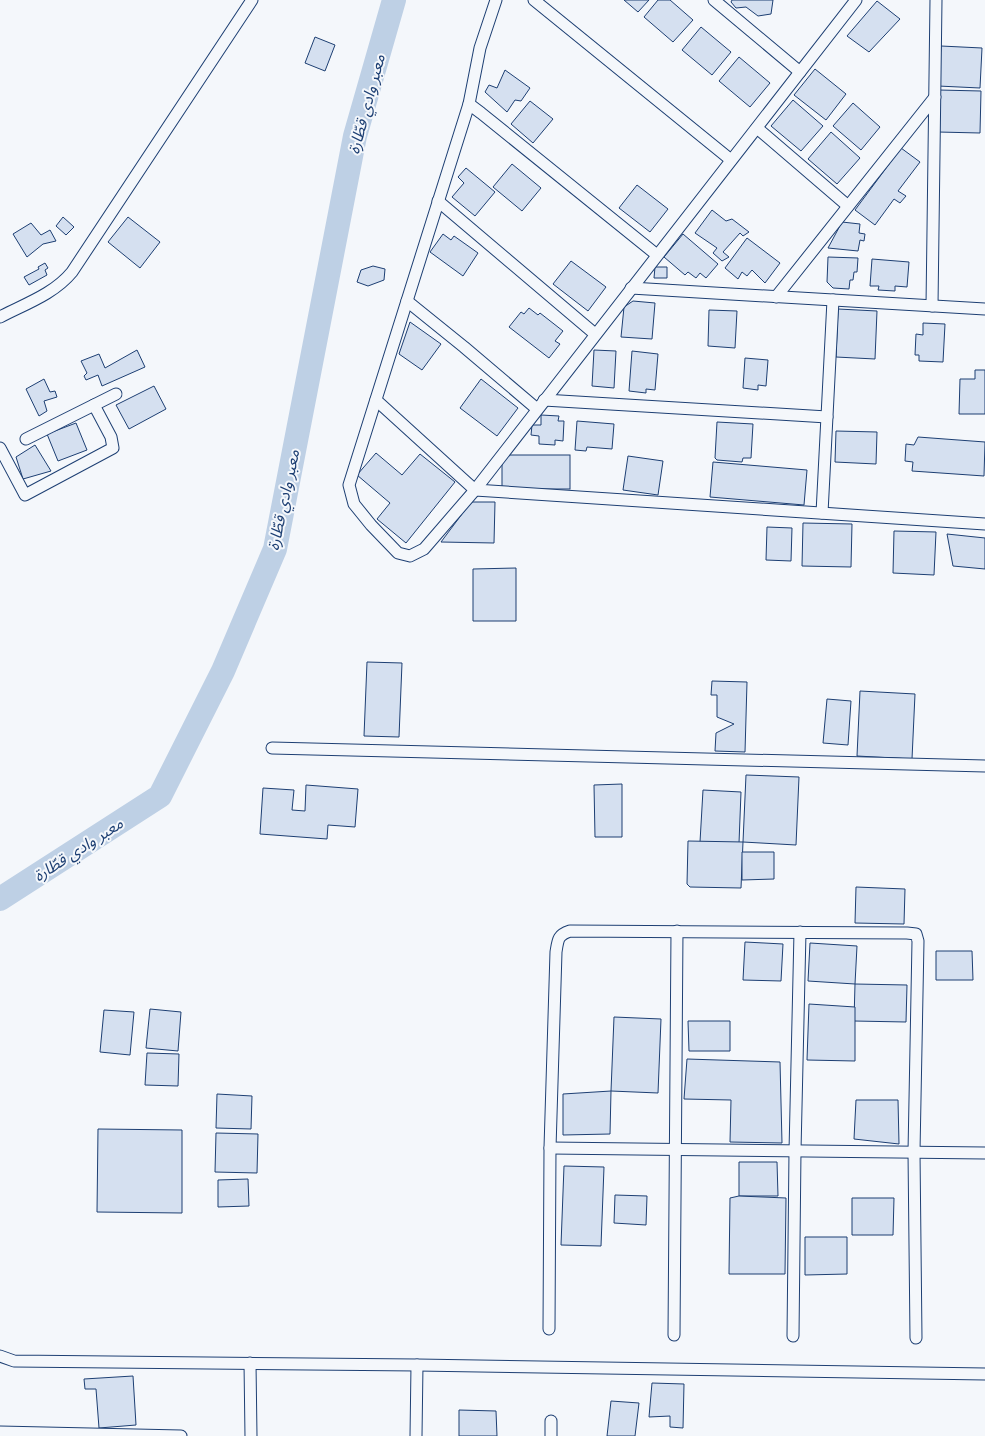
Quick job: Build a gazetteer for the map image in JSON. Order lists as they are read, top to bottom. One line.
{"water":["معبر وادي قطّارة"]}
